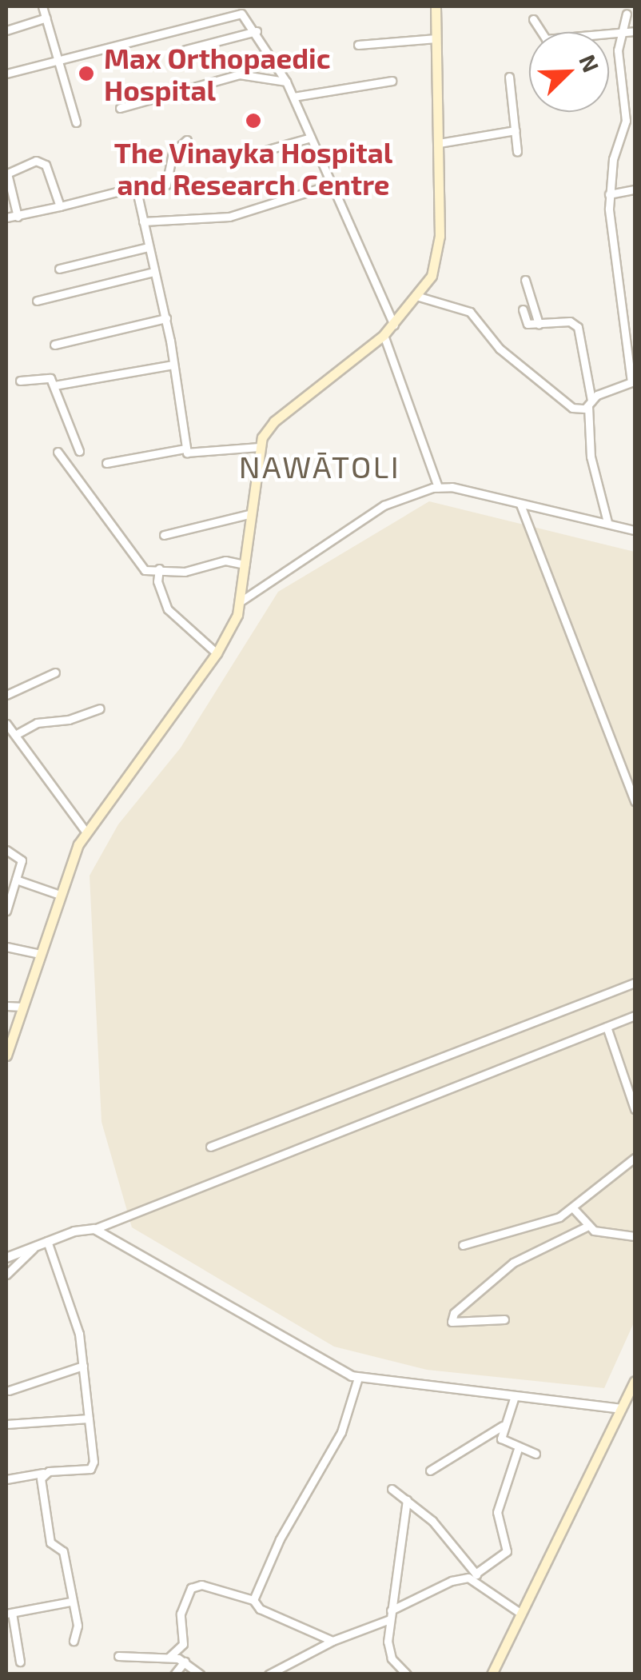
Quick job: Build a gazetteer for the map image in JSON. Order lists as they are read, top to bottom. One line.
{"districts":["NAWĀTOLI"],"places":["Max Orthopaedic Hospital","The Vinayka Hospital and Research Centre"],"north":"top right"}
